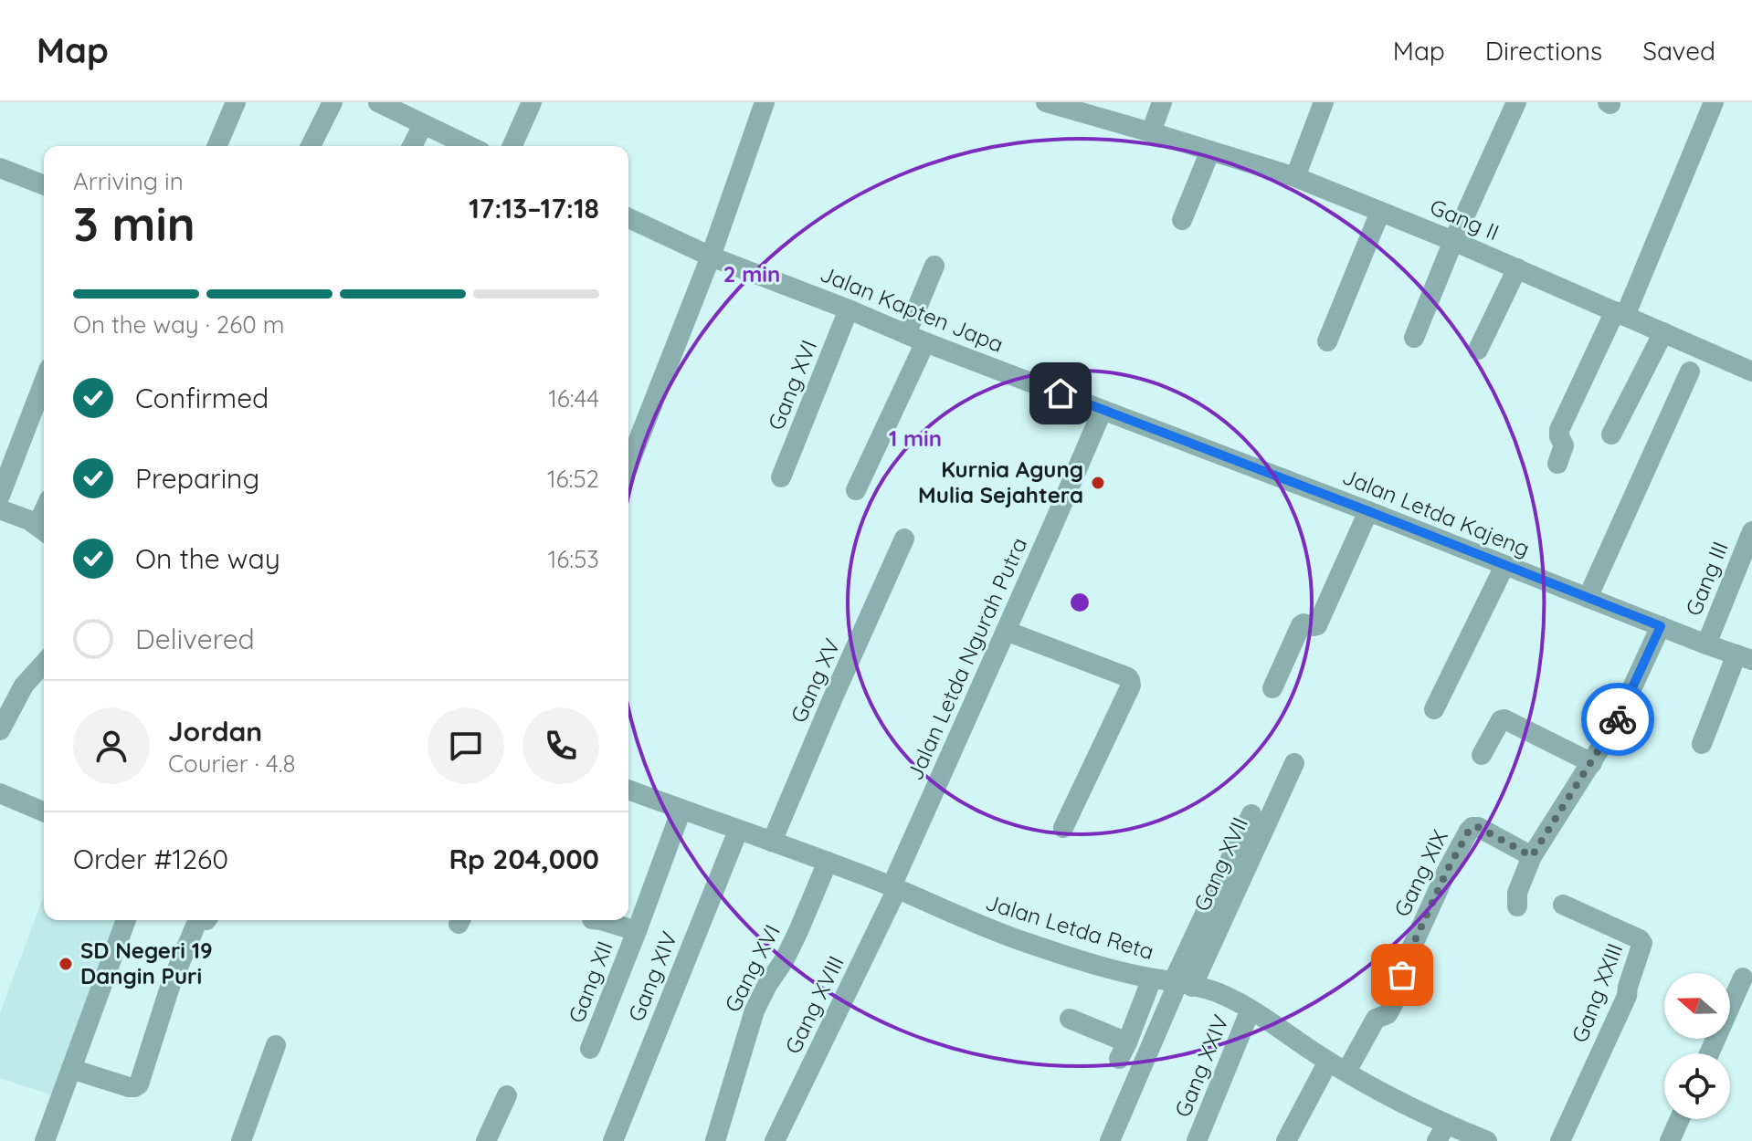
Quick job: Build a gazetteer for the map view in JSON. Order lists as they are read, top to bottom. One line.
{"streets":{"street":["Gang II","Jalan Kapten Japa","Gang XVI","Jalan Letda Kajeng","Gang III","Jalan Letda Ngurah Putra","Gang XV","Gang XVII","Gang XIX","Jalan Letda Reta","Gang XIV","Gang XII","Gang XXIII","Gang XVIII","Gang XXIV"]},"crossings":[["Jalan Kapten Japa","Gang XVI"],["Jalan Kapten Japa","Jalan Letda Kajeng"],["Jalan Kapten Japa","Jalan Letda Ngurah Putra"],["Gang XVI","Jalan Letda Reta"],["Jalan Letda Kajeng","Gang III"],["Jalan Letda Kajeng","Jalan Letda Ngurah Putra"],["Jalan Letda Ngurah Putra","Jalan Letda Reta"],["Jalan Letda Ngurah Putra","Gang XVIII"],["Gang XV","Jalan Letda Reta"],["Gang XVII","Jalan Letda Reta"],["Gang XIX","Jalan Letda Reta"],["Jalan Letda Reta","Gang XIV"],["Jalan Letda Reta","Gang XII"],["Jalan Letda Reta","Gang XVIII"],["Jalan Letda Reta","Gang XXIV"]],"places":["Kurnia Agung Mulia Sejahtera","SD Negeri 19 Dangin Puri"],"north":"left","page":{"header":"Map","nav":["Map","Directions","Saved"],"heading":["3 min","Arriving in","17:13–17:18"],"panel":["Jordan","Courier · 4.8","Order #1260","Rp 204,000"],"bar":"On the way · 260 m","list":[["Confirmed","16:44"],["Preparing","16:52"],["On the way","16:53"],"Delivered"]},"rings":["2 min","1 min"]}
